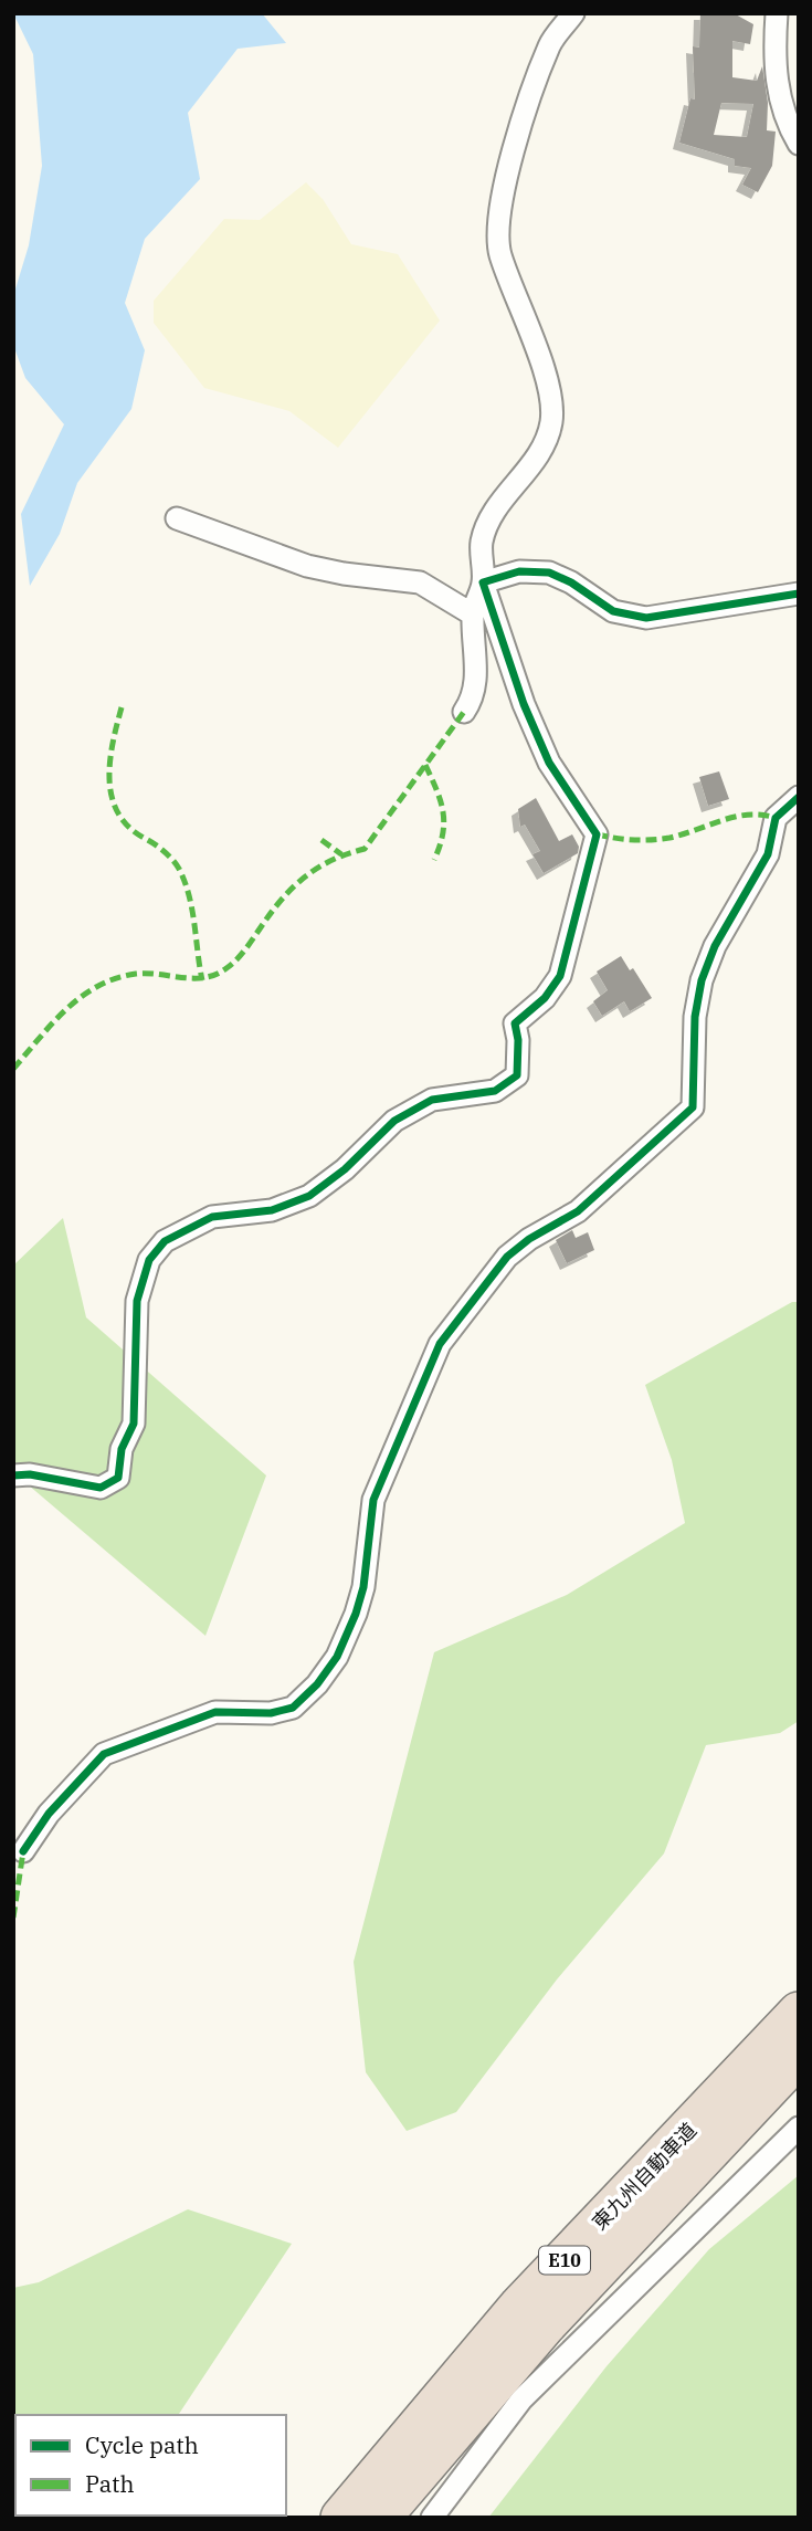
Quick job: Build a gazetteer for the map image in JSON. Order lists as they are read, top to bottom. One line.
{"streets":{"highway":["東九州自動車道","E10"]},"legend":["Cycle path","Path"]}
